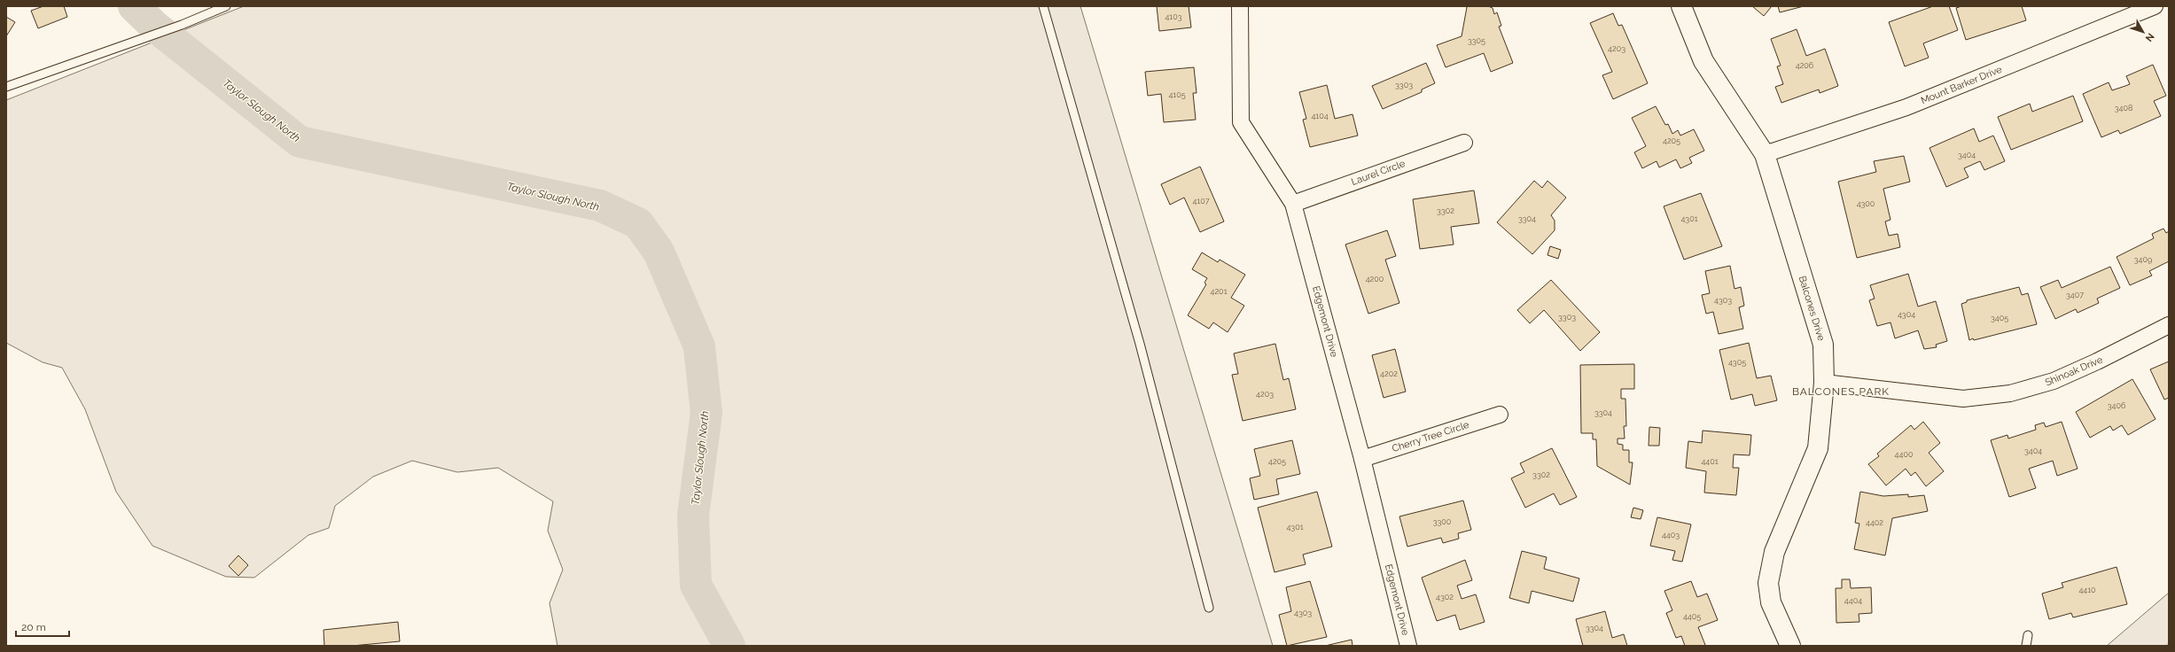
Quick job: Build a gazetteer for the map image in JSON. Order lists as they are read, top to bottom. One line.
{"streets":{"street":["Mount Barker Drive","Laurel Circle","Balcones Drive","Edgemont Drive","Shinoak Drive","Cherry Tree Circle"]},"crossings":[["Mount Barker Drive","Balcones Drive"],["Laurel Circle","Edgemont Drive"],["Balcones Drive","Shinoak Drive"],["Edgemont Drive","Cherry Tree Circle"]],"districts":["BALCONES PARK"],"water":["Taylor Slough North"],"house_numbers":["4103","3305","4203","4206","3303","4105","3408","4104","4205","3404","4107","4300","3302","3304","4301","3409","4200","4201","3407","4303","4304","3303","3405","4305","4202","4203","3406","3304","3404","4400","4205","4401","3302","3300","4402","4301","4403","4410","4302","4404","4303","4405","3304"],"scale_bar":"20 m","north":"bottom right"}
